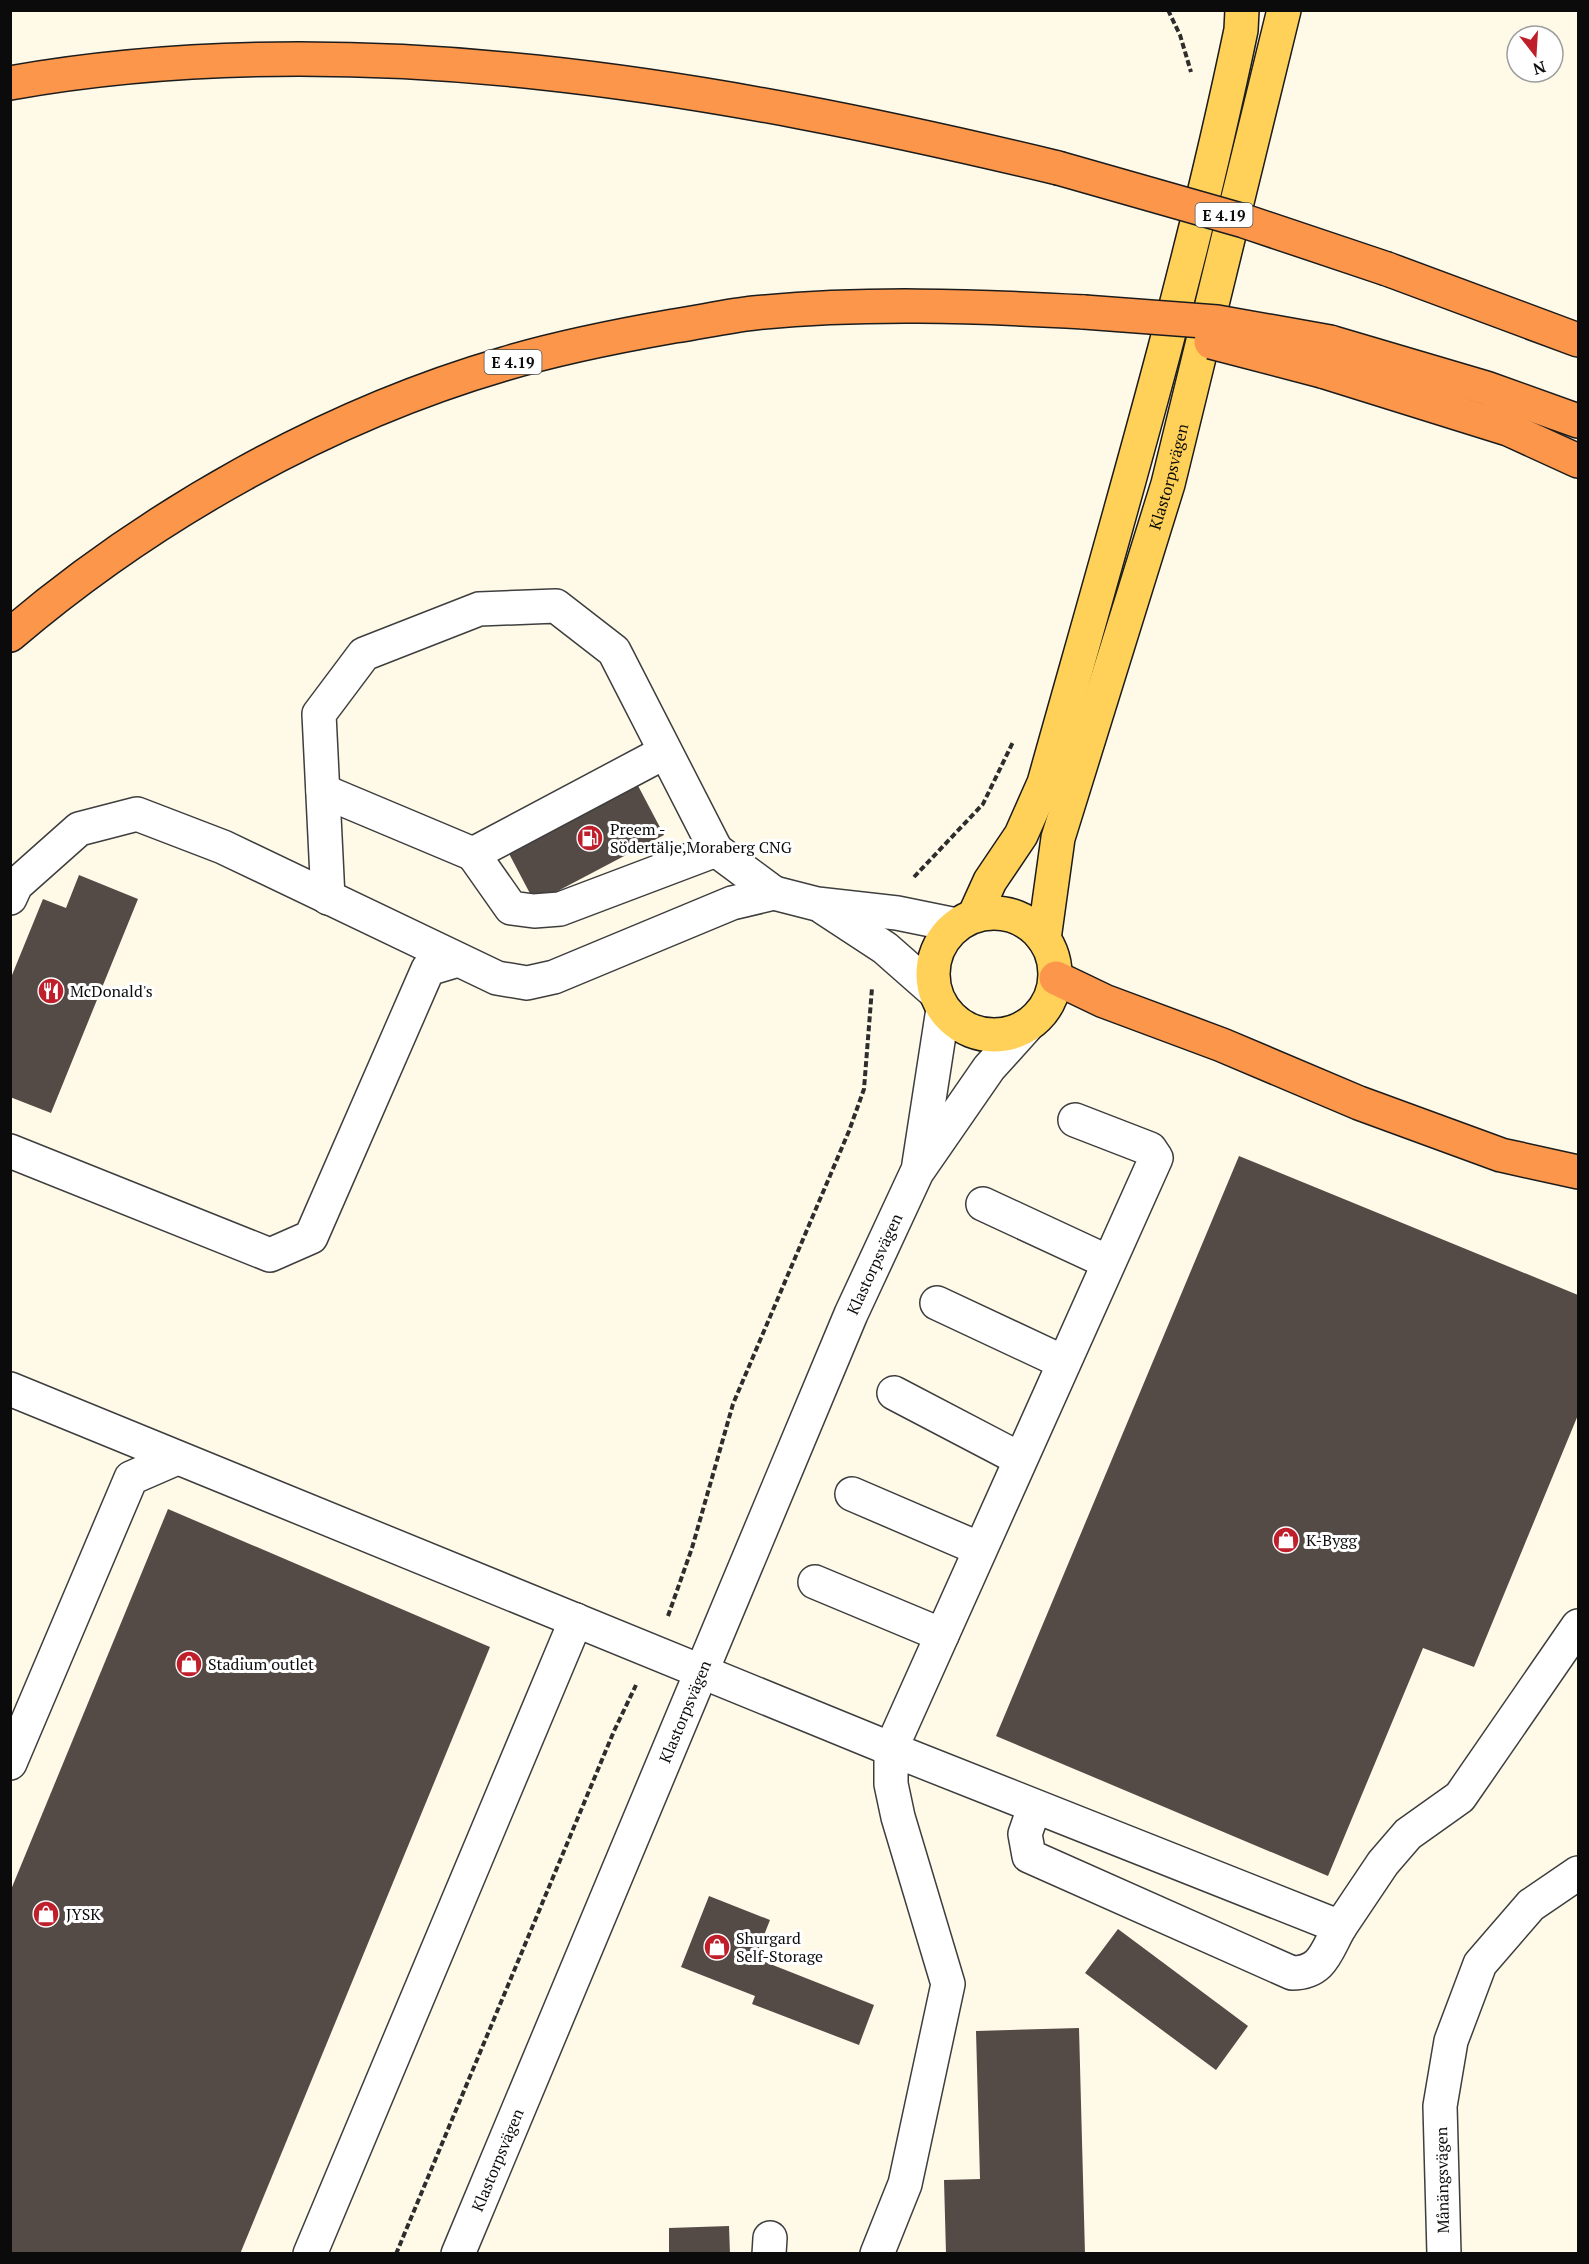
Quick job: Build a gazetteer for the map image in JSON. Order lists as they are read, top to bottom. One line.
{"streets":{"highway":["E 4.19"],"main road":["Klastorpsvägen"],"street":["Månängsvägen"]},"places":{"fuel station":["Preem - Södertälje,Moraberg CNG"],"restaurant":["McDonald's"],"shop":["K-Bygg","Stadium outlet","JYSK","Shurgard Self-Storage"]},"north":"bottom"}
